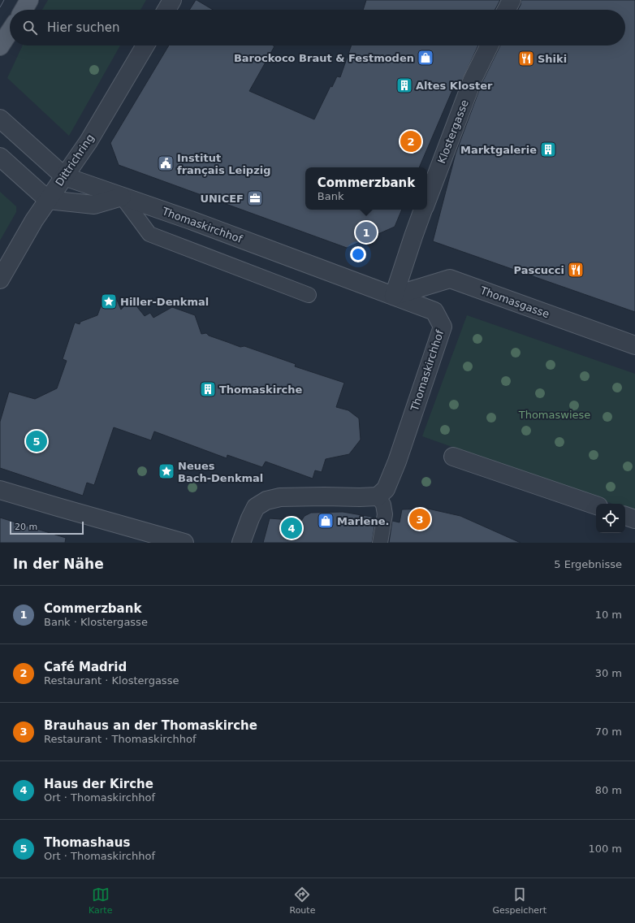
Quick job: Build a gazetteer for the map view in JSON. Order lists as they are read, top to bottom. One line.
{"streets":{"street":["Klostergasse","Dittrichring","Thomaskirchhof","Thomasgasse"]},"crossings":[["Klostergasse","Thomaskirchhof"],["Klostergasse","Thomasgasse"],["Dittrichring","Thomaskirchhof"],["Thomaskirchhof","Thomasgasse"]],"parks":["Thomaswiese"],"places":{"shop":["Barockoco Braut & Festmoden","Marlene."],"restaurant":["Shiki","Pascucci"],"building":["Altes Kloster","Marktgalerie","Thomaskirche"],"public building":["Institut français Leipzig"],"office":["UNICEF"],"place":["Hiller-Denkmal","Neues Bach-Denkmal"]},"scale_bar":"20 m","page":{"search":"Hier suchen","pins":["2","1","5","3","4"],"popup":["Commerzbank","Bank"],"scale":"20 m","heading":["In der Nähe","5 Ergebnisse"],"list":[{"mark":"1","name":"Commerzbank","note":"Bank · Klostergasse","value":"10 m"},{"mark":"2","name":"Café Madrid","note":"Restaurant · Klostergasse","value":"30 m"},{"mark":"3","name":"Brauhaus an der Thomaskirche","note":"Restaurant · Thomaskirchhof","value":"70 m"},{"mark":"4","name":"Haus der Kirche","note":"Ort · Thomaskirchhof","value":"80 m"},{"mark":"5","name":"Thomashaus","note":"Ort · Thomaskirchhof","value":"100 m"}],"nav":["Karte","Route","Gespeichert"]}}
